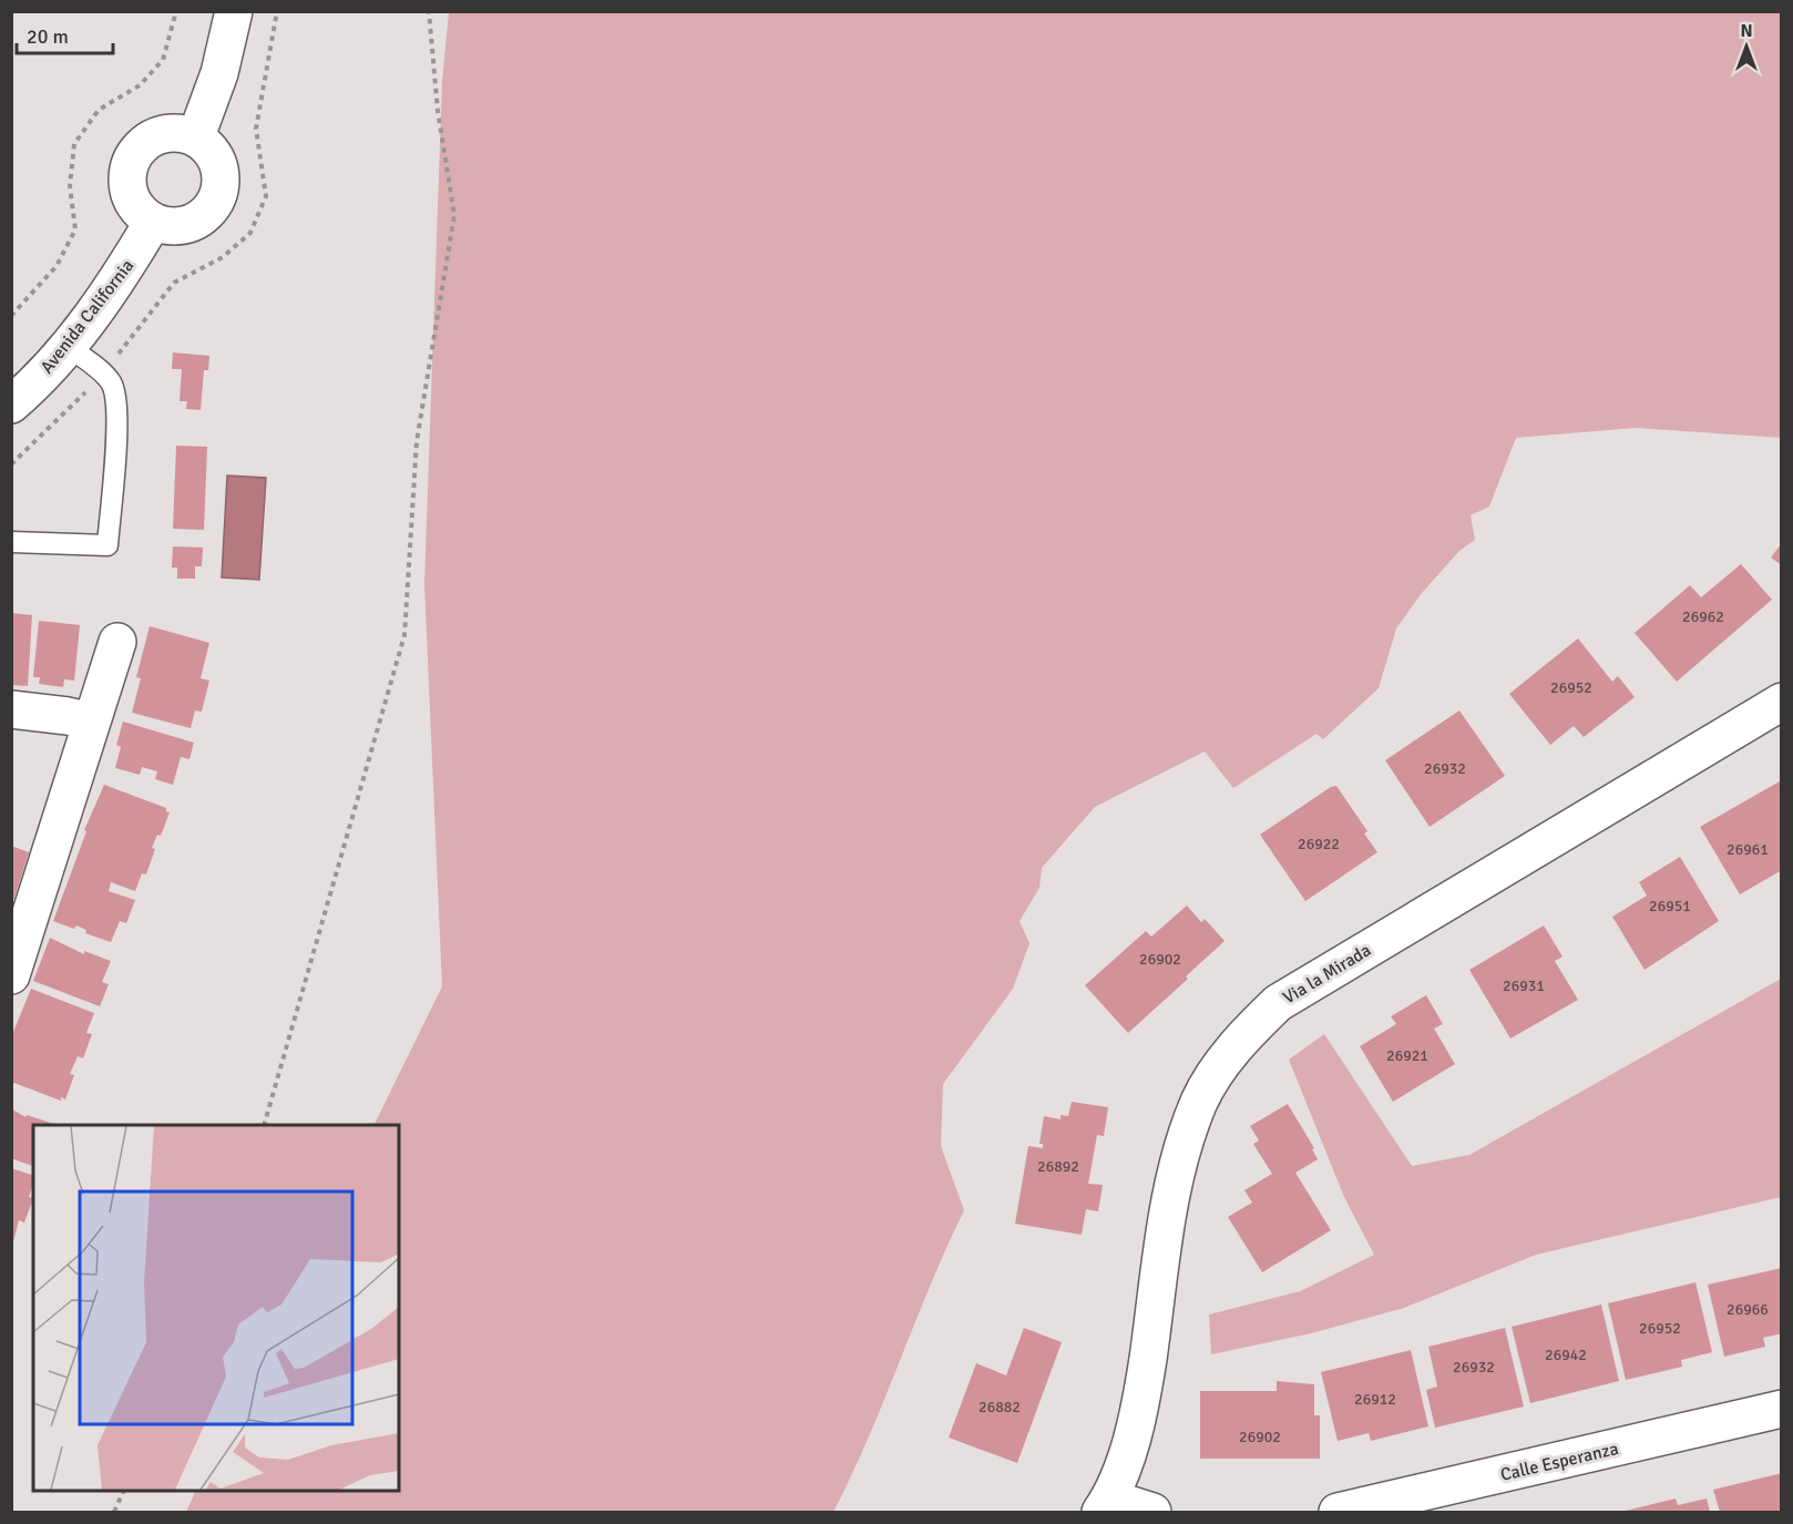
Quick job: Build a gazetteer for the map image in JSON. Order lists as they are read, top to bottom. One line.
{"streets":{"street":["Avenida California","Via la Mirada","Calle Esperanza"]},"house_numbers":["26962","26952","26932","26922","26961","26951","26902","26931","26921","26892","26966","26952","26942","26932","26912","26882","26902"],"scale_bar":"20 m","north":"top"}
